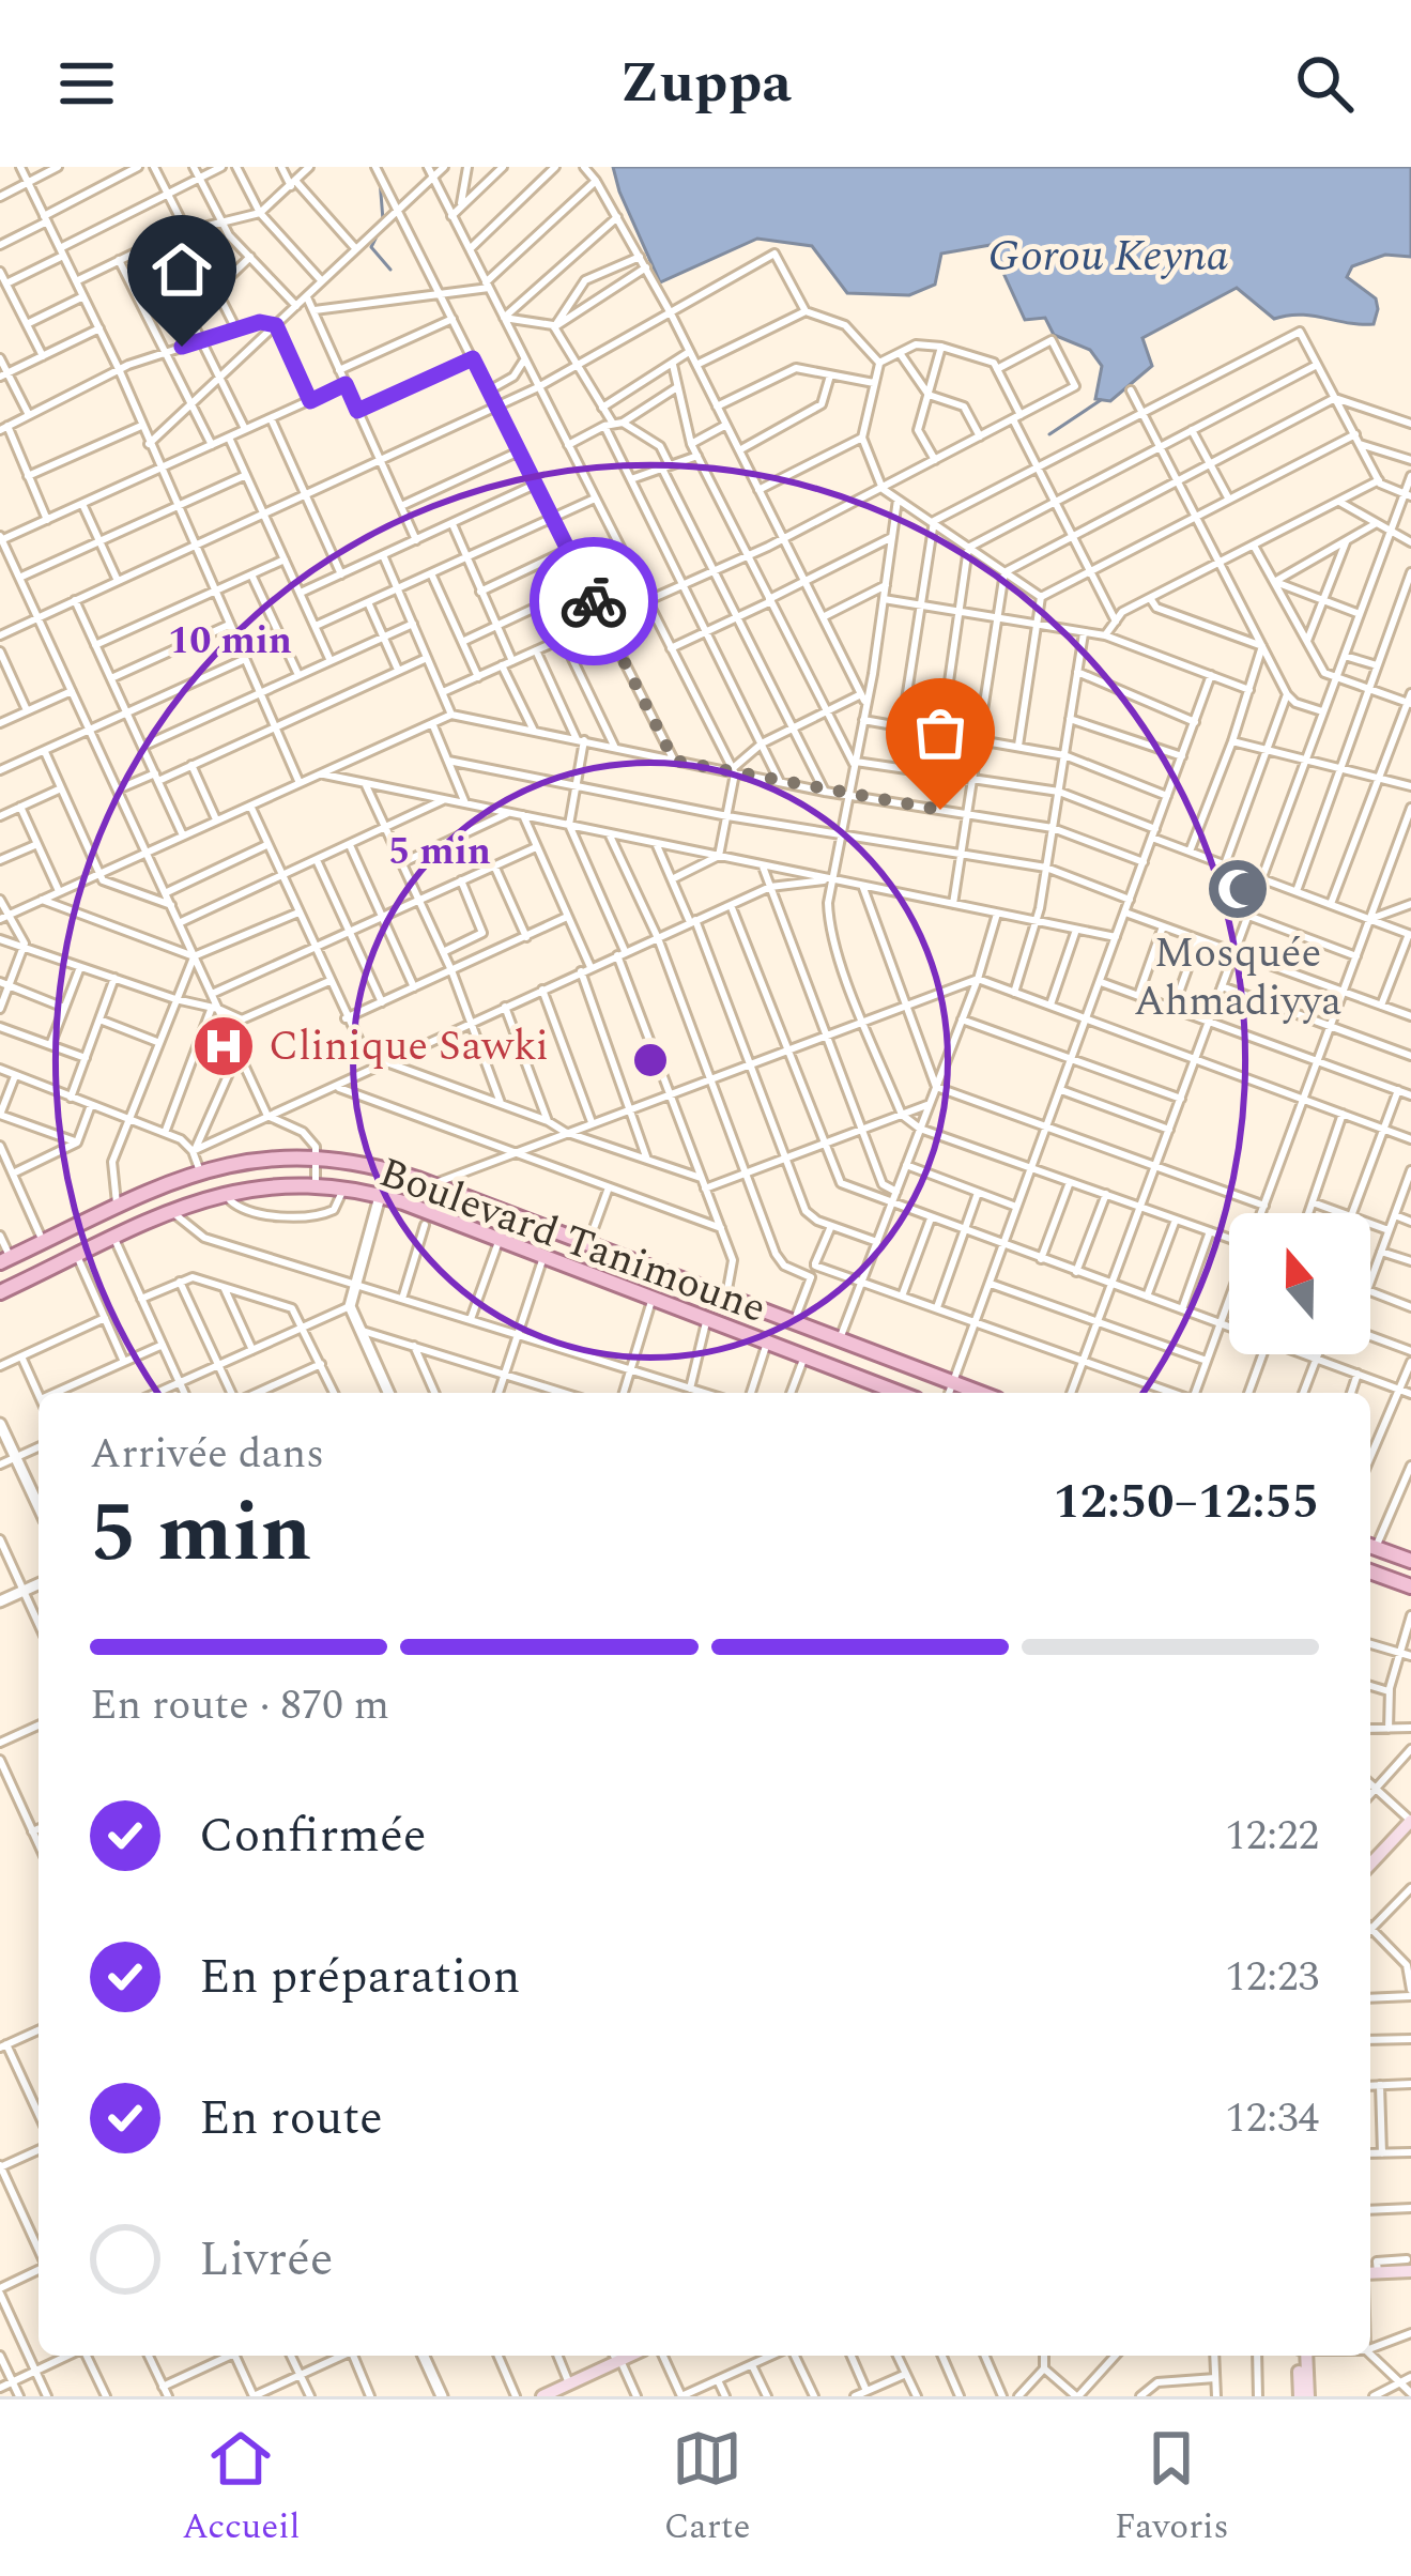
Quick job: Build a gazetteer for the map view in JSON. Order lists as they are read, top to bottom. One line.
{"streets":{"main road":["Boulevard Tanimoune"]},"water":["Gorou Keyna"],"places":{"mosque":["Mosquée Ahmadiyya"],"hospital":["Clinique Sawki"]},"north":"top","page":{"header":"Zuppa","heading":["5 min","Arrivée dans","12:50–12:55"],"bar":"En route · 870 m","list":[["Confirmée","12:22"],["En préparation","12:23"],["En route","12:34"],"Livrée"],"tabs":["Accueil","Carte","Favoris"]},"rings":["10 min","5 min"]}
